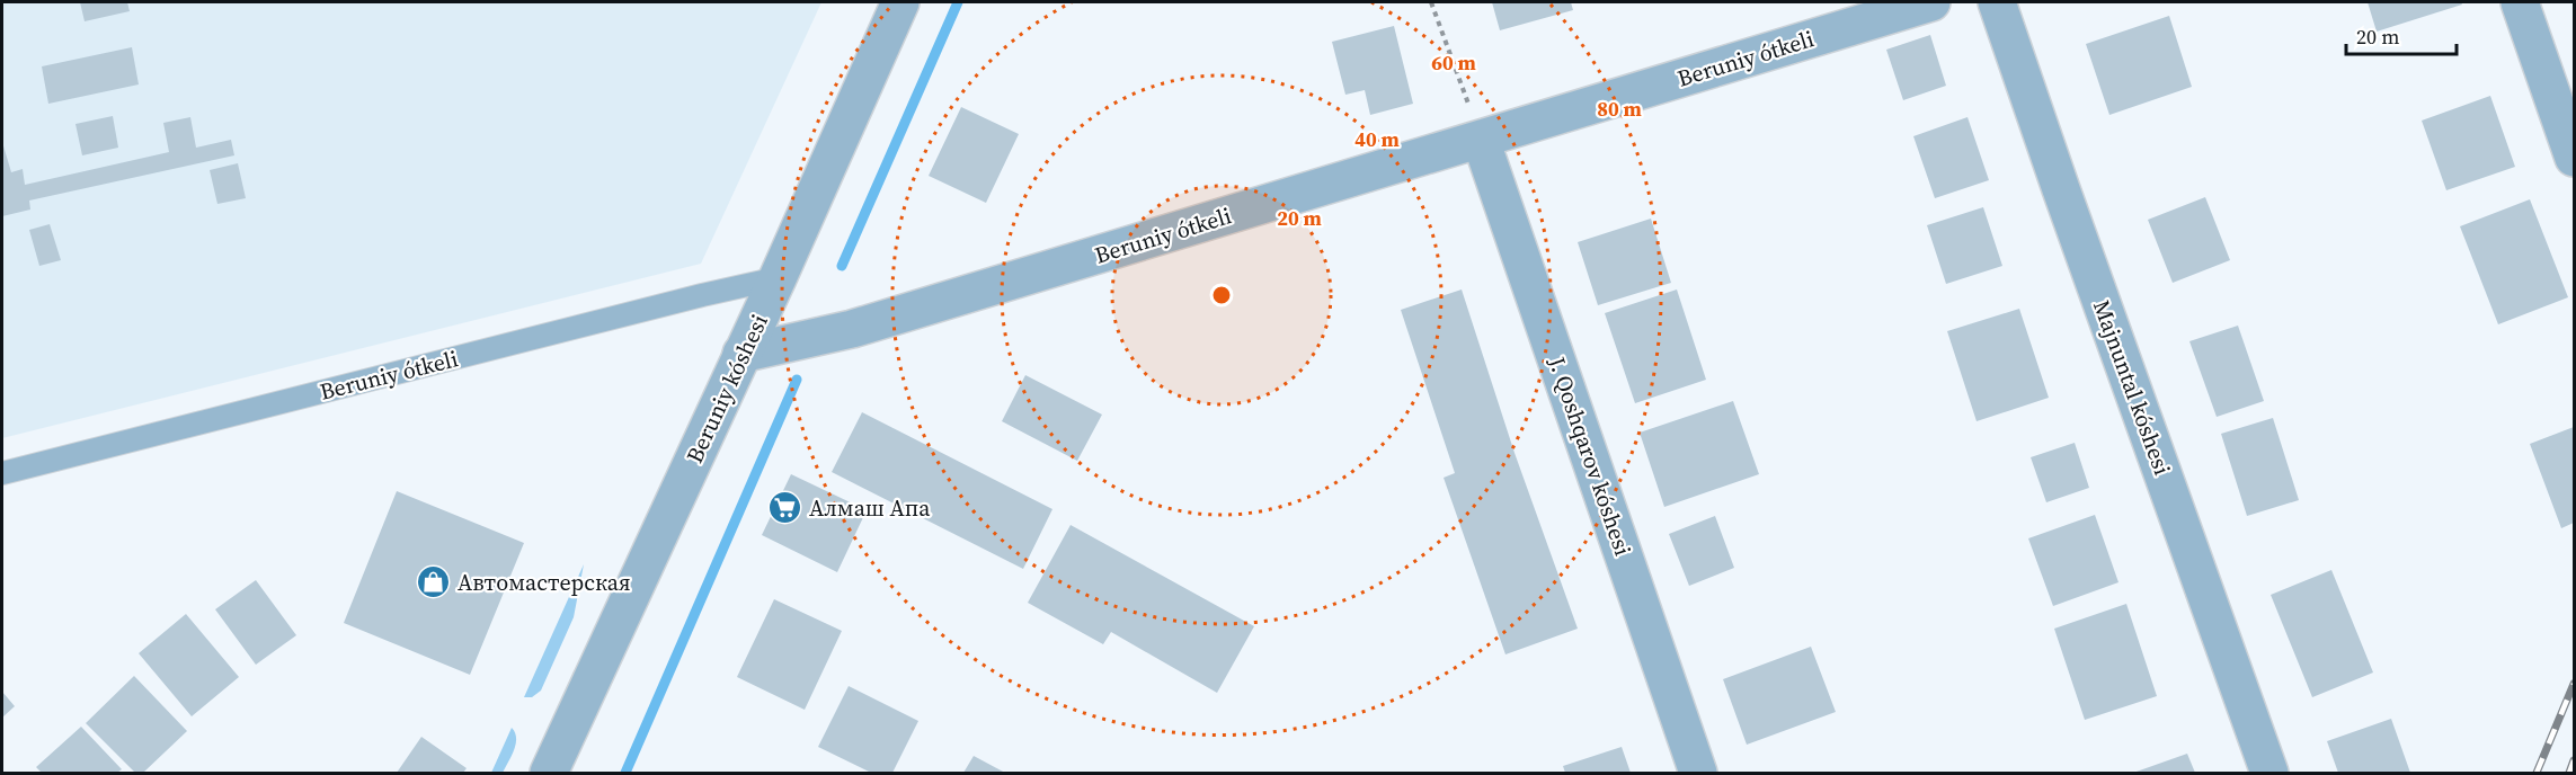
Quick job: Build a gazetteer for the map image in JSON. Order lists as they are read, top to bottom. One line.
{"streets":{"street":["Beruniy ótkeli","Majnuntal kóshesi","Beruniy kóshesi","J. Qoshqarov kóshesi"]},"crossings":[["Beruniy ótkeli","Beruniy kóshesi"],["Beruniy ótkeli","J. Qoshqarov kóshesi"]],"places":{"supermarket":["Алмаш Апа"],"shop":["Автомастерская"]},"scale_bar":"20 m","rings":["60 m","80 m","40 m","20 m"]}
